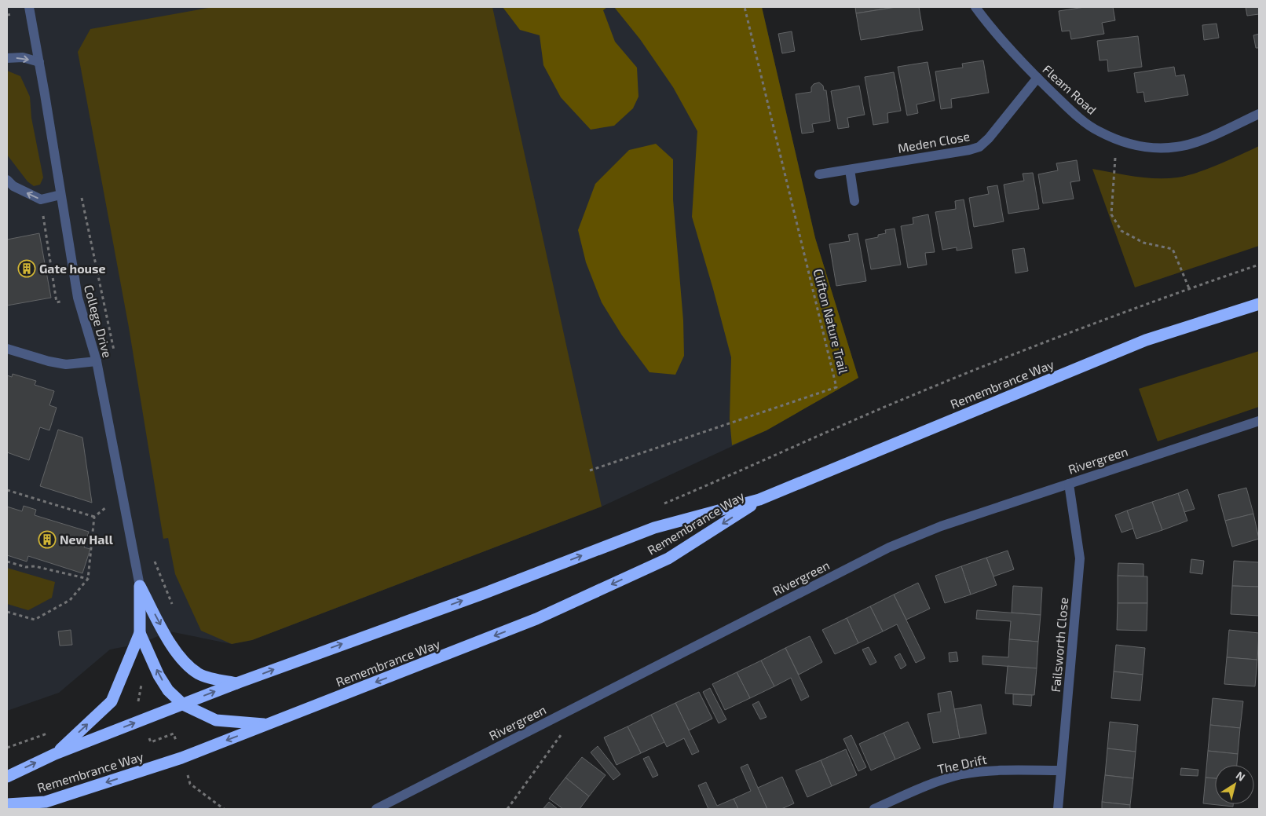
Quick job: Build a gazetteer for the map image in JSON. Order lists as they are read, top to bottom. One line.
{"streets":{"highway":["Remembrance Way"],"street":["Fleam Road","Meden Close","College Drive","Rivergreen","Failsworth Close","The Drift"],"path":["Clifton Nature Trail"]},"crossings":[["Fleam Road","Meden Close"],["Rivergreen","Failsworth Close"],["Failsworth Close","The Drift"]],"places":{"building":["Gate house","New Hall"]},"north":"top right"}
